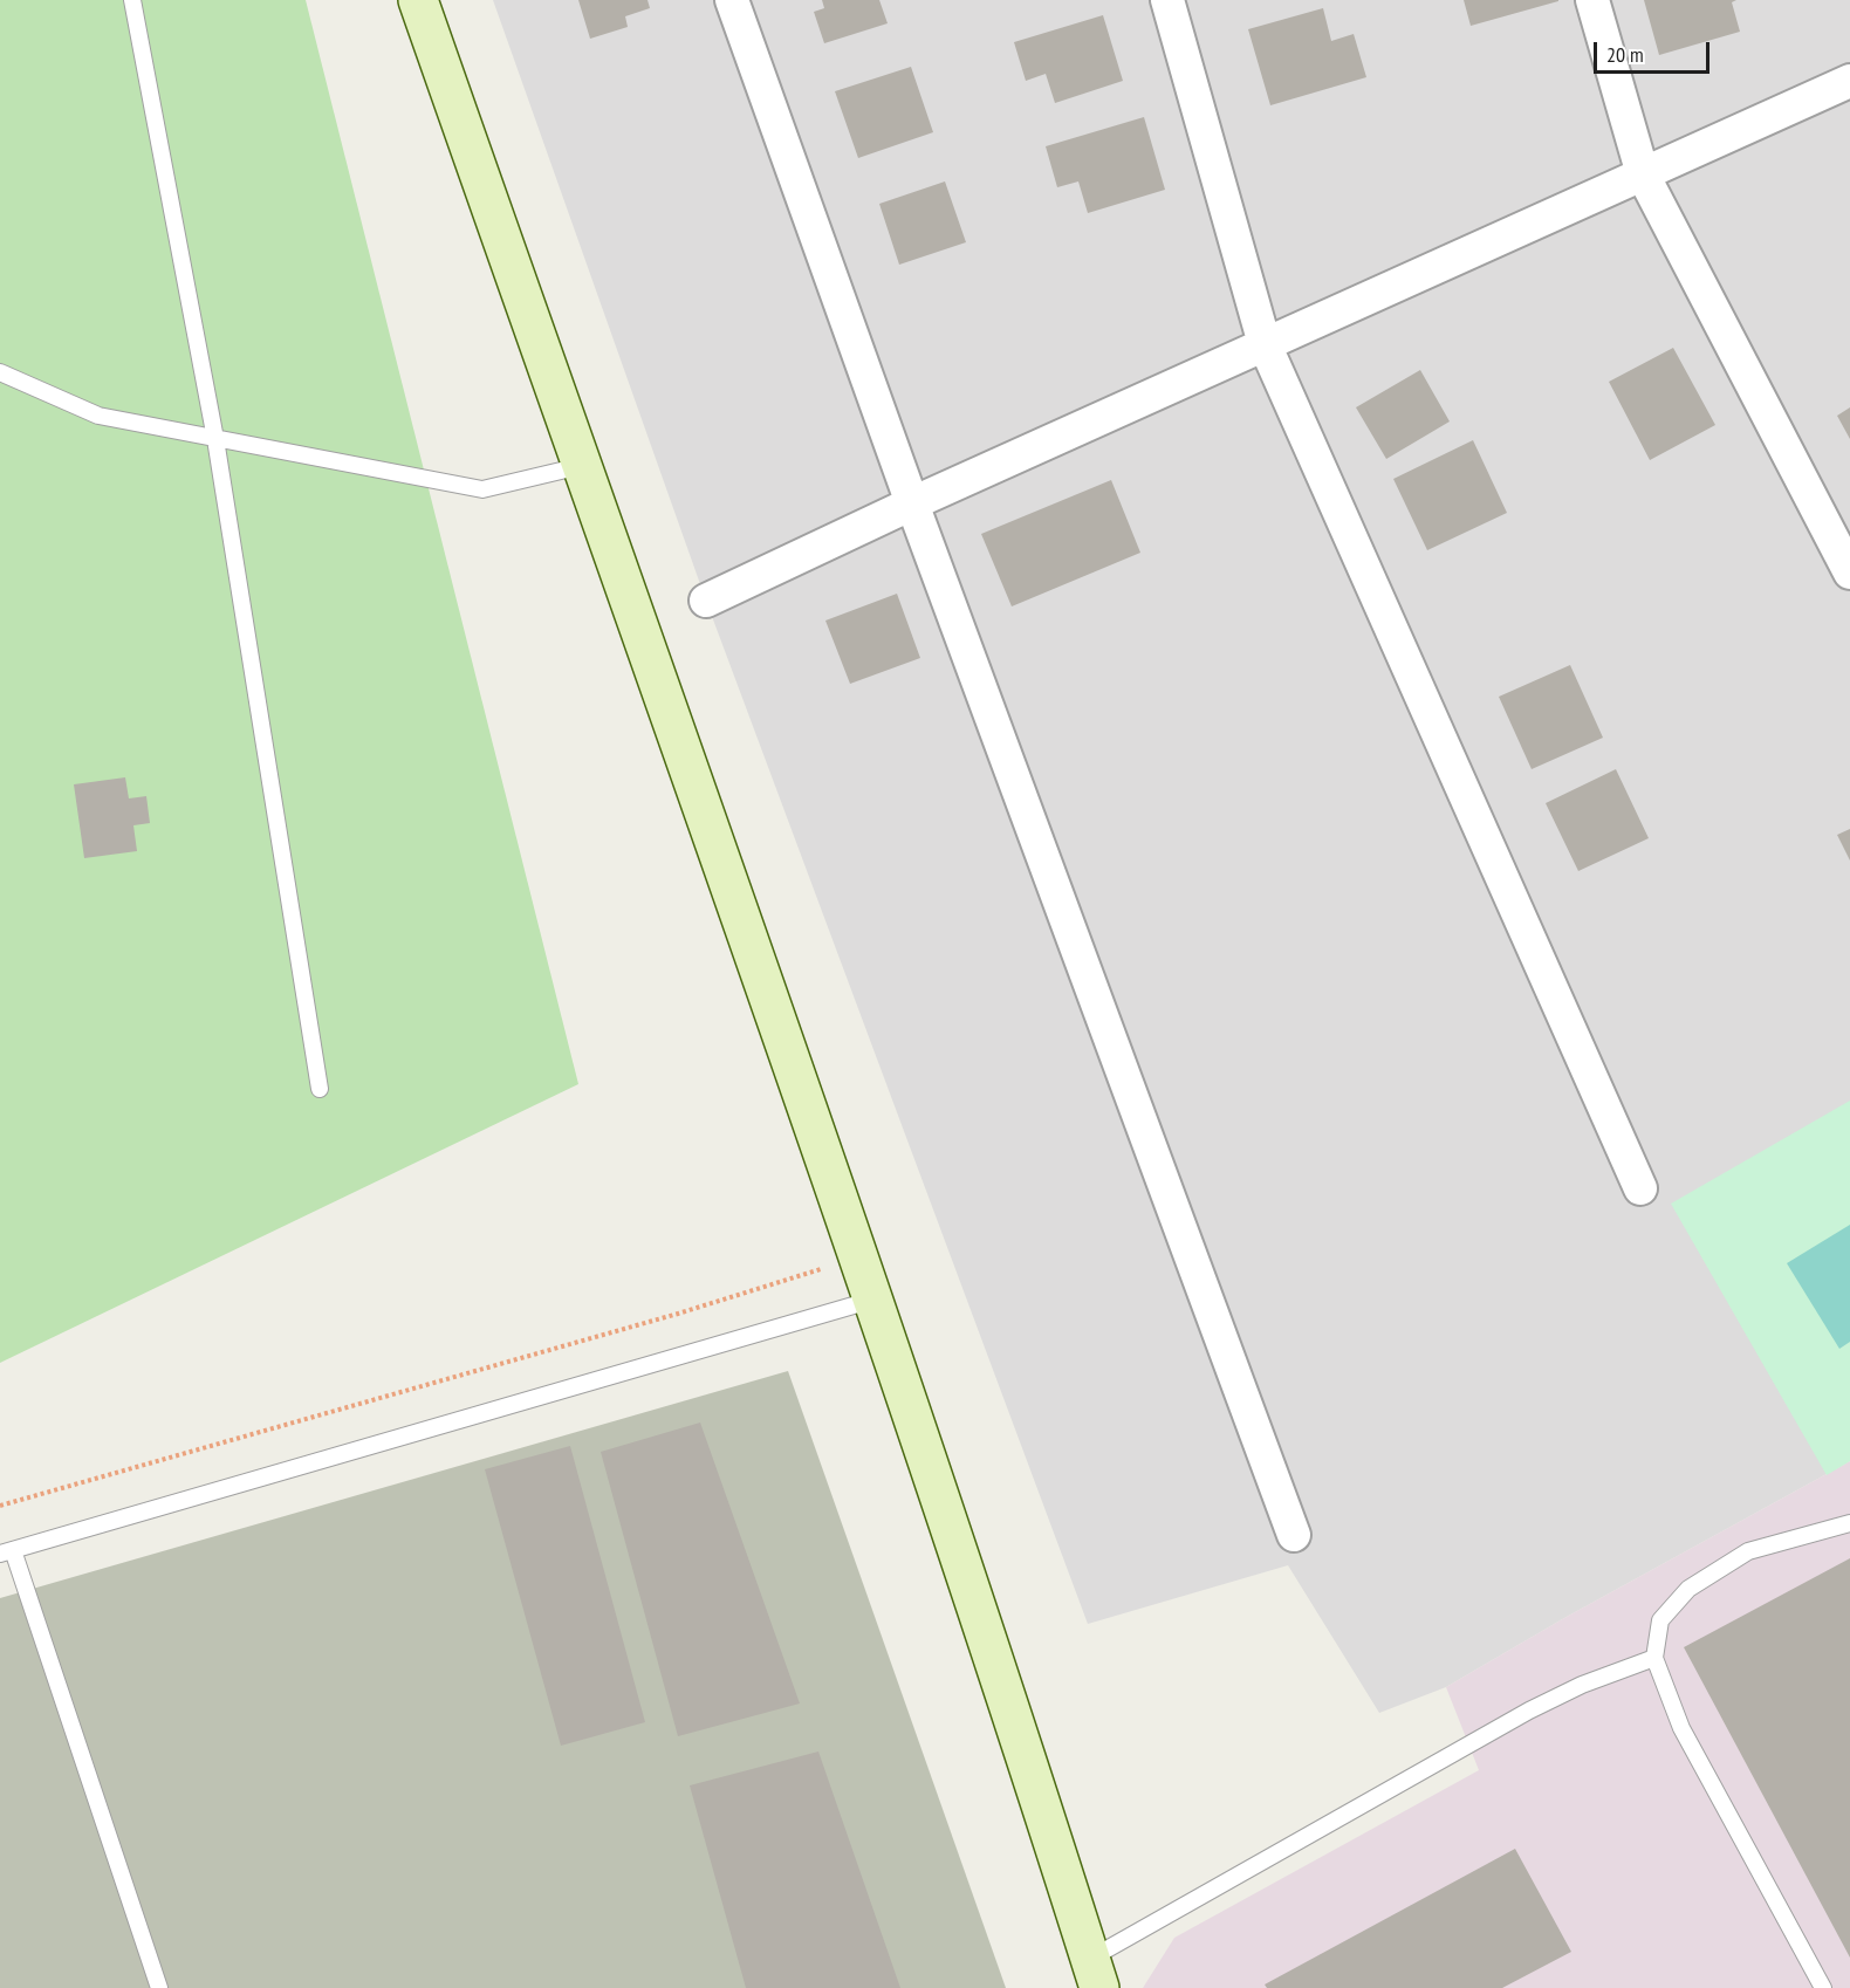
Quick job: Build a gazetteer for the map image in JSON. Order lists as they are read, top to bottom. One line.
{"scale_bar":"20 m"}
